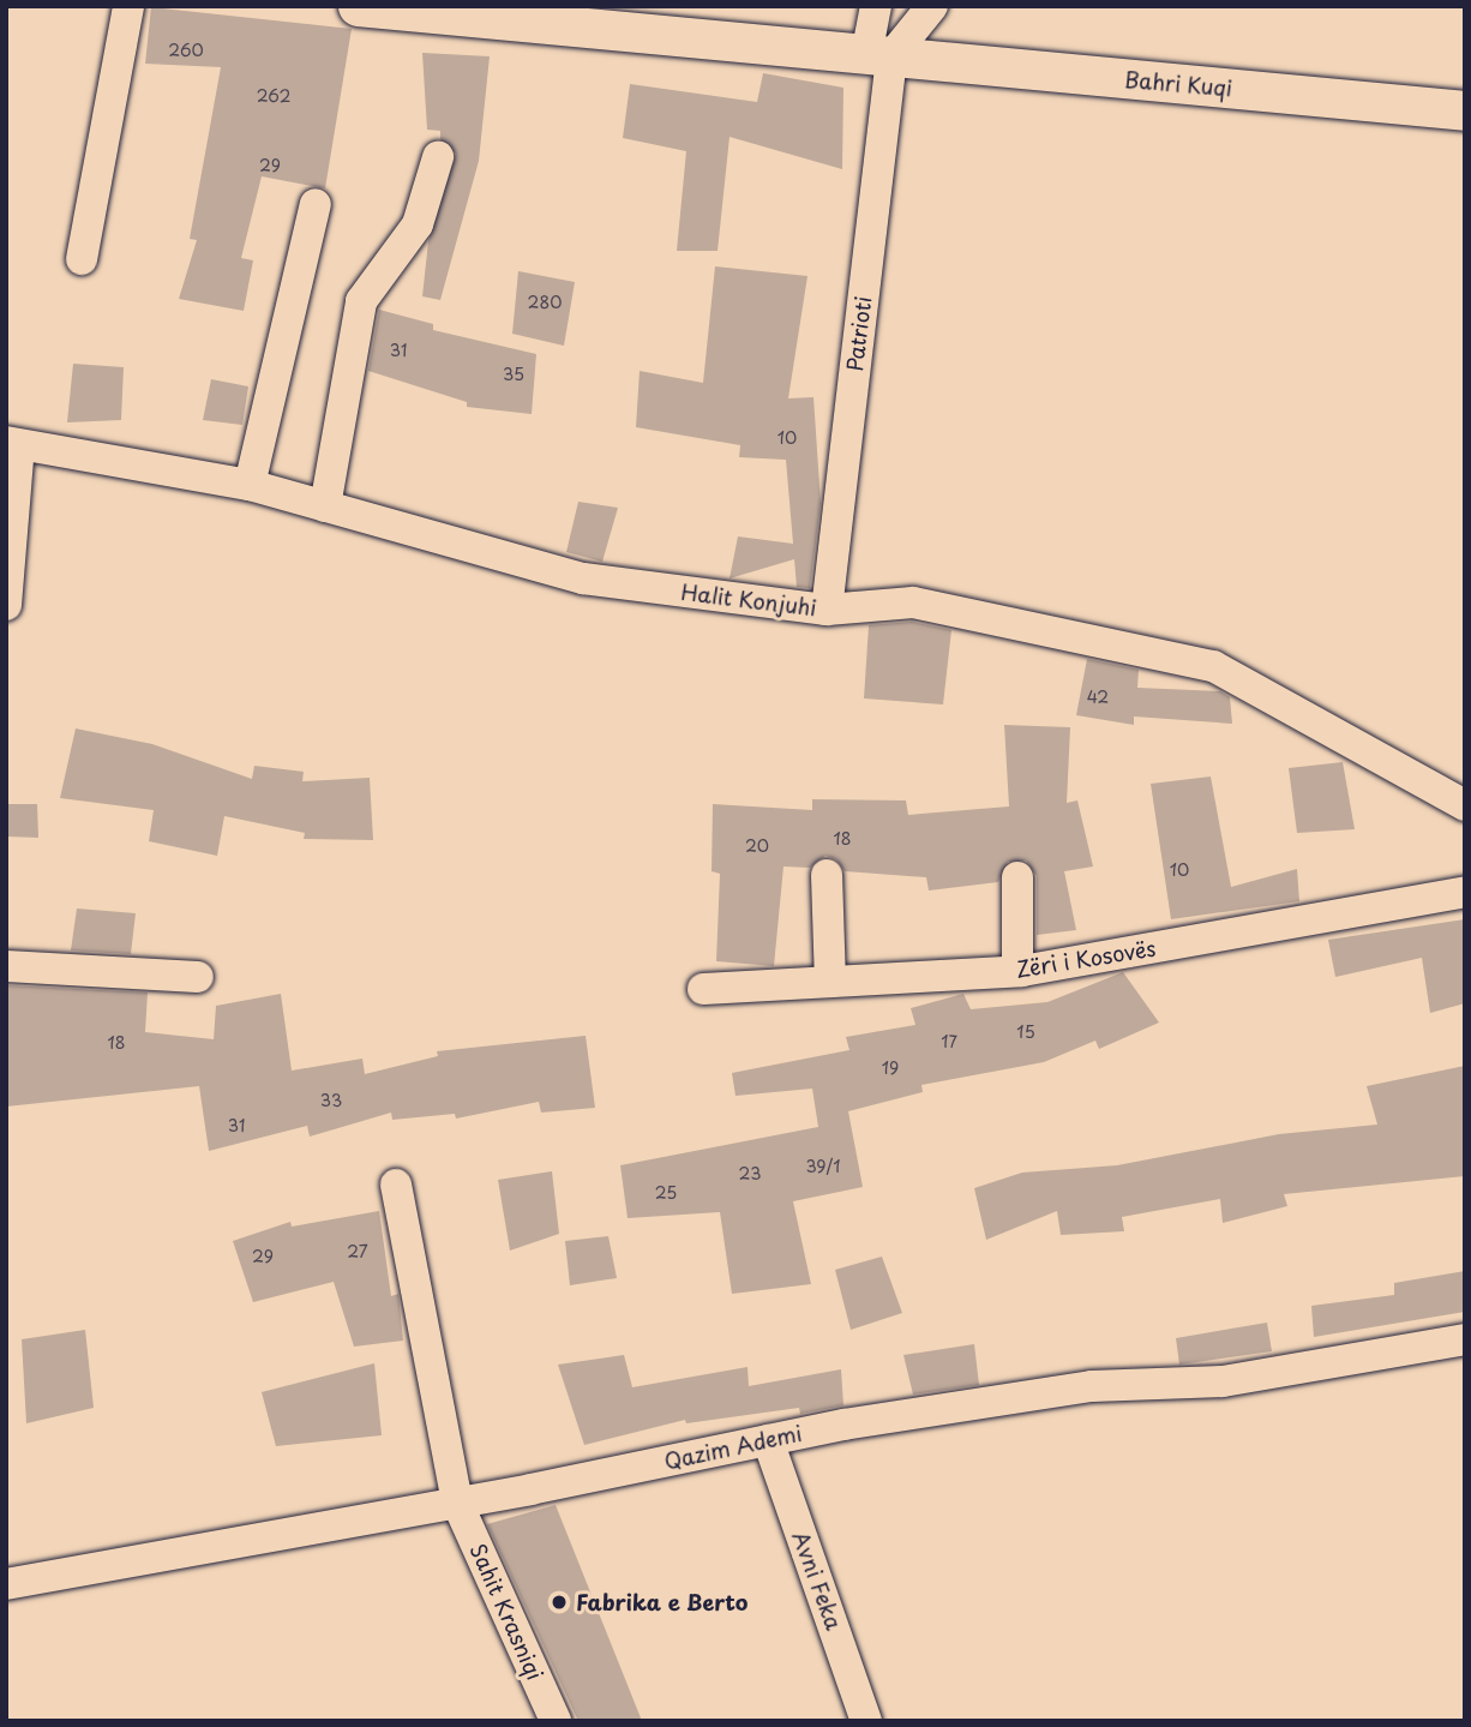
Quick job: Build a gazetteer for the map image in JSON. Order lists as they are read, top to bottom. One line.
{"streets":{"street":["Bahri Kuqi","Patrioti","Halit Konjuhi","Zëri i Kosovës","Qazim Ademi","Avni Feka","Sahit Krasniqi"]},"crossings":[["Bahri Kuqi","Patrioti"],["Patrioti","Halit Konjuhi"],["Qazim Ademi","Avni Feka"],["Qazim Ademi","Sahit Krasniqi"]],"places":["Fabrika e Berto"],"house_numbers":["260","262","29","280","31","35","10","42","18","20","10","15","17","18","19","33","31","39/1","23","25","27","29"]}
